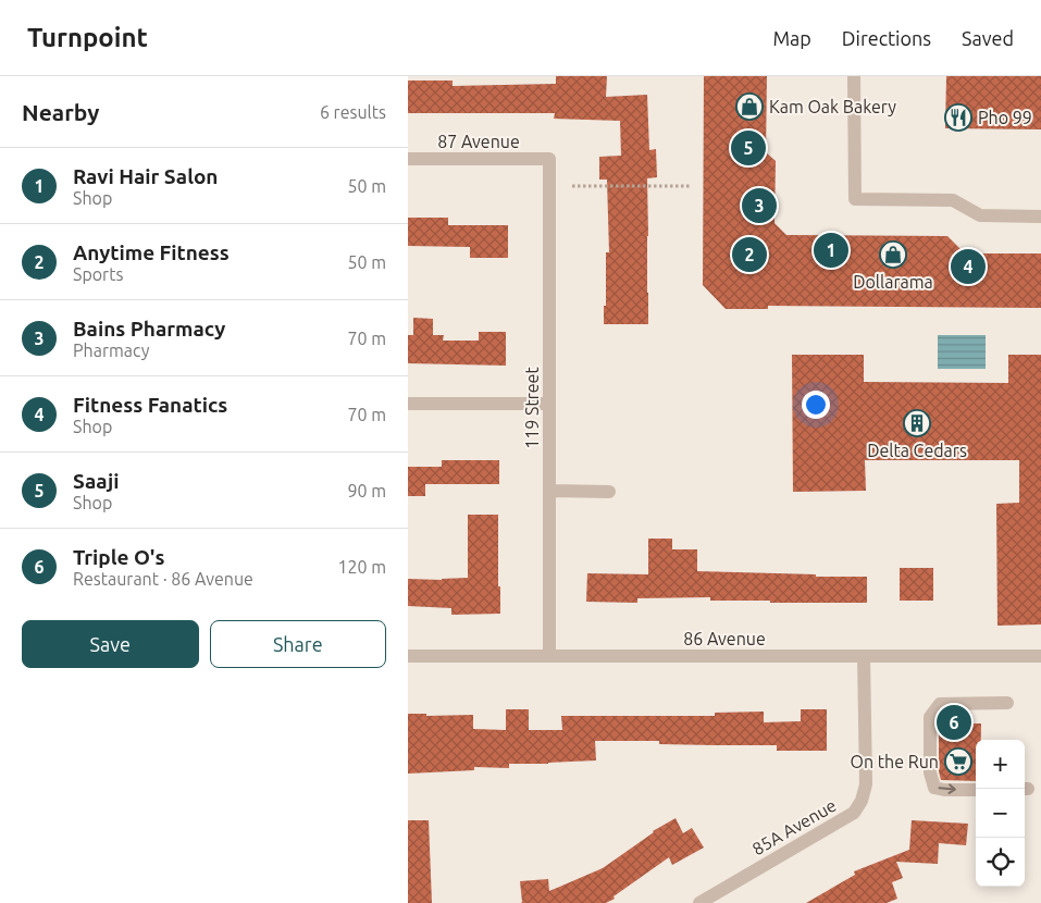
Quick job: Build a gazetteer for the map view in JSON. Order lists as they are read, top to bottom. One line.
{"streets":{"street":["87 Avenue","119 Street","86 Avenue","85A Avenue"]},"crossings":[["87 Avenue","119 Street"],["119 Street","86 Avenue"],["86 Avenue","85A Avenue"]],"places":{"shop":["Kam Oak Bakery","Dollarama"],"restaurant":["Pho 99"],"building":["Delta Cedars"],"supermarket":["On the Run"]},"page":{"header":"Turnpoint","nav":["Map","Directions","Saved"],"heading":["Nearby","6 results"],"pins":["5","3","1","2","4","6"],"list":[{"mark":"1","name":"Ravi Hair Salon","note":"Shop","value":"50 m"},{"mark":"2","name":"Anytime Fitness","note":"Sports","value":"50 m"},{"mark":"3","name":"Bains Pharmacy","note":"Pharmacy","value":"70 m"},{"mark":"4","name":"Fitness Fanatics","note":"Shop","value":"70 m"},{"mark":"5","name":"Saaji","note":"Shop","value":"90 m"},{"mark":"6","name":"Triple O's","note":"Restaurant · 86 Avenue","value":"120 m"}],"buttons":["Save","Share"],"map_buttons":["+","−"]}}
